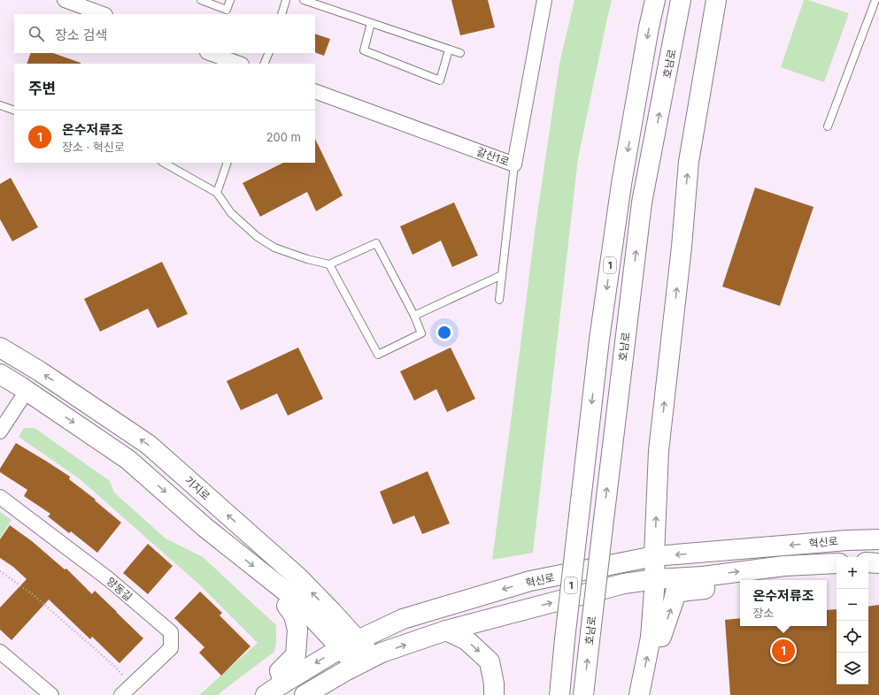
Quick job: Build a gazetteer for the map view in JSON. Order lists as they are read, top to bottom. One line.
{"streets":{"main road":["호남로","1","기지로","혁신로"],"street":["갈산1로","양동길"]},"crossings":[["기지로","혁신로"]],"page":{"search":"장소 검색","heading":"주변","list":[{"mark":"1","name":"온수저류조","note":"장소 · 혁신로","value":"200 m"}],"map_buttons":["+","−"],"popup":["온수저류조","장소"],"pins":"1"}}
